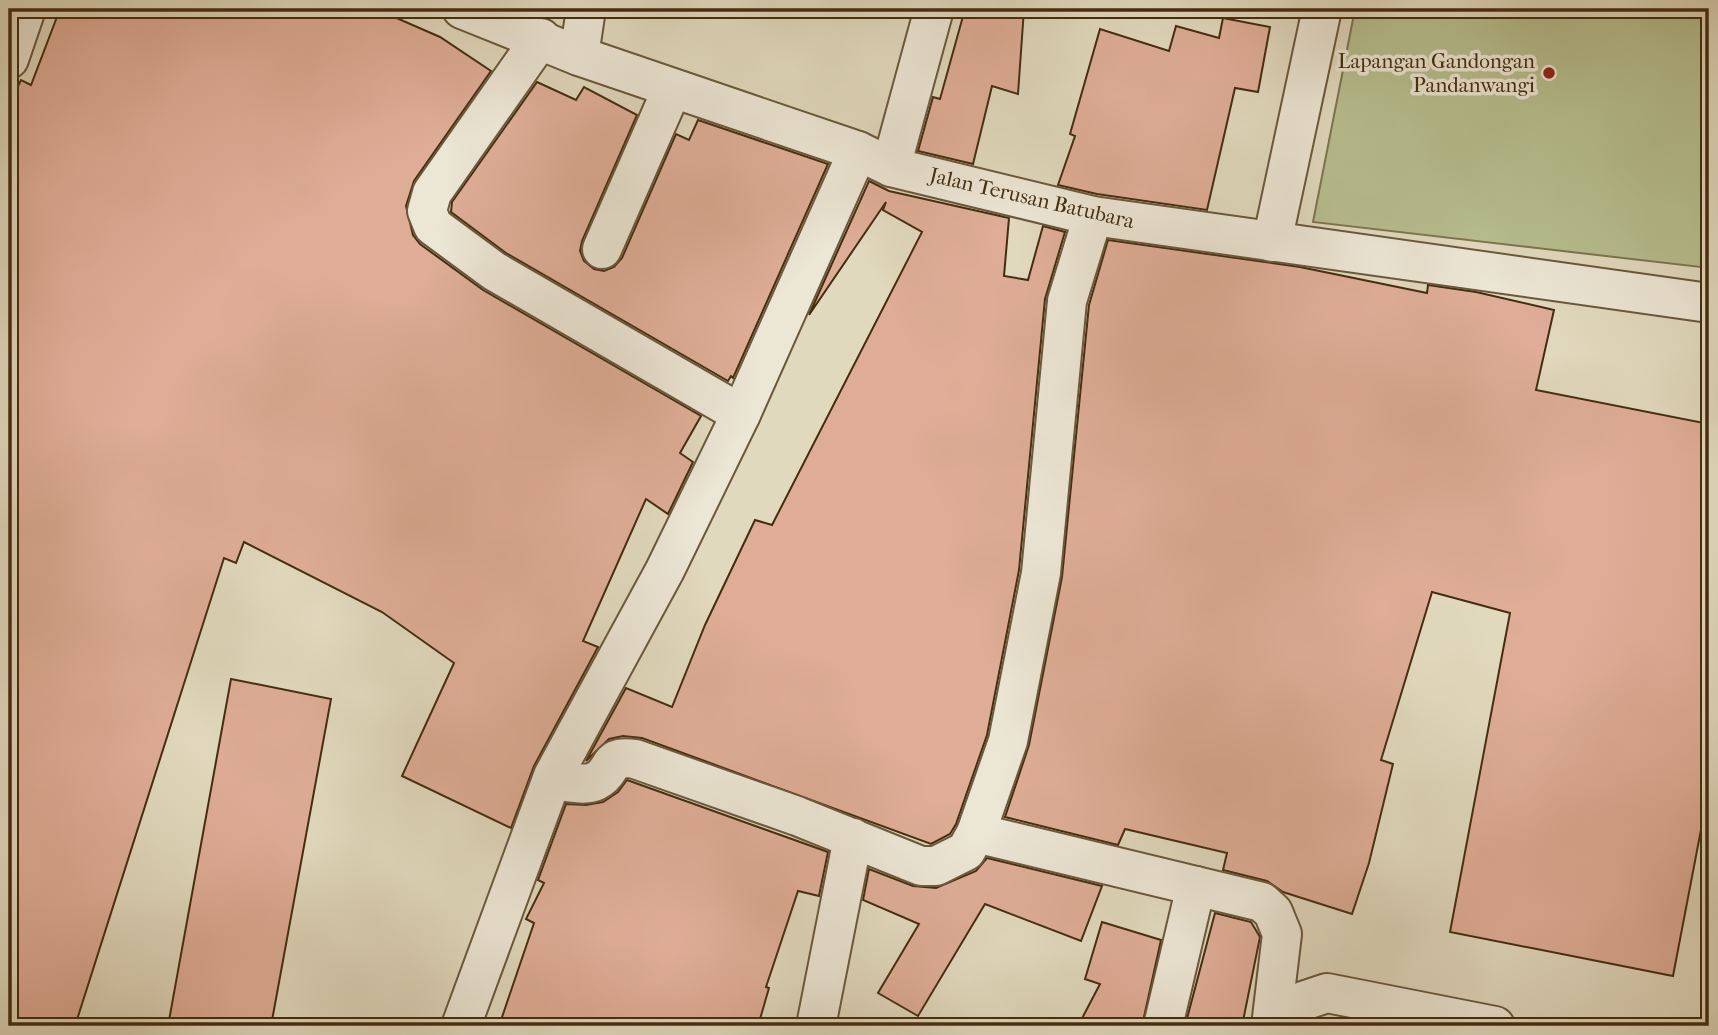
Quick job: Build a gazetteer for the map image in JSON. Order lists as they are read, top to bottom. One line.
{"streets":{"street":["Jalan Terusan Batubara"]},"places":["Lapangan Gandongan Pandanwangi"]}
